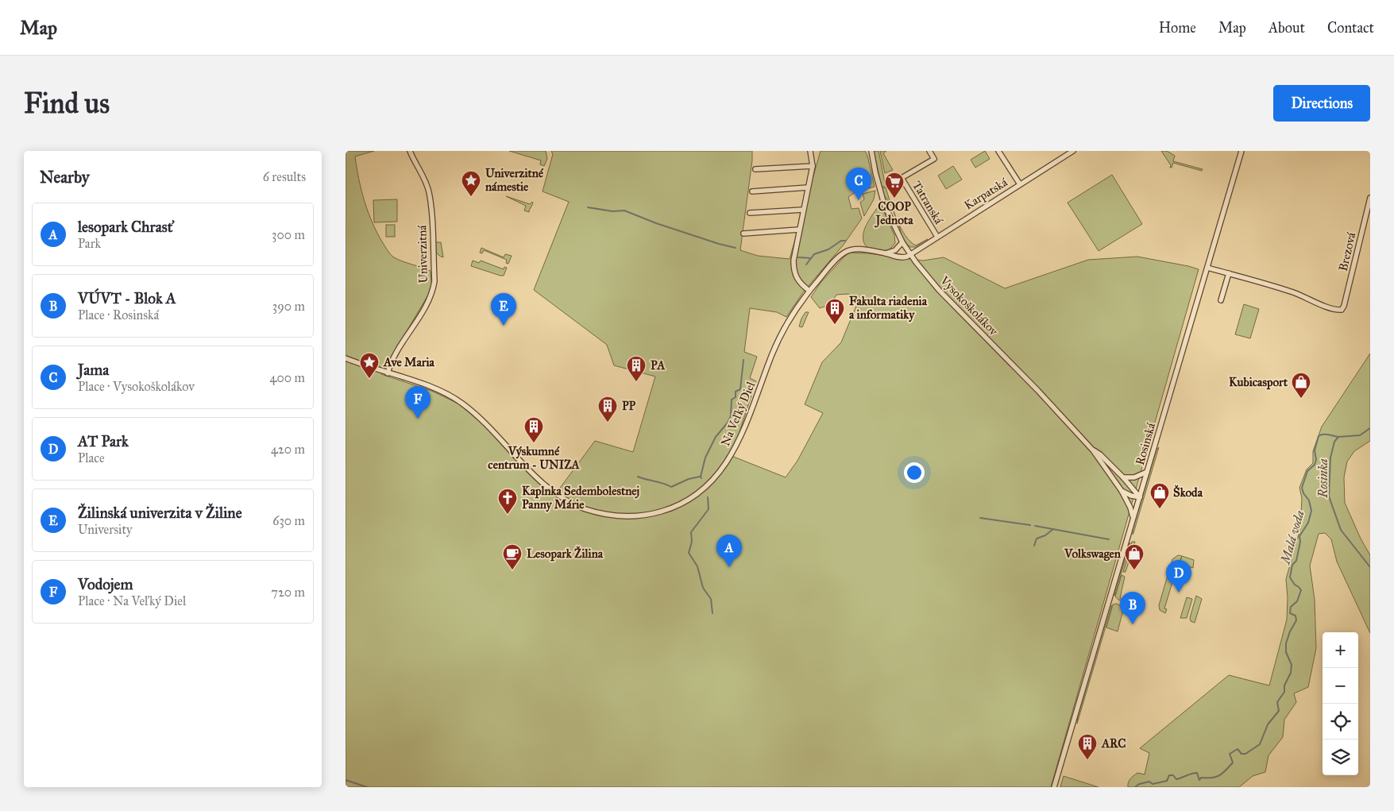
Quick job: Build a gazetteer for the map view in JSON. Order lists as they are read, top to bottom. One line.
{"streets":{"street":["Karpatská","Tatranská","Brezová","Univerzitná","Vysokoškolákov","Na Veľký Diel","Rosinská"]},"crossings":[["Karpatská","Tatranská"],["Karpatská","Vysokoškolákov"],["Karpatská","Na Veľký Diel"],["Univerzitná","Na Veľký Diel"],["Vysokoškolákov","Na Veľký Diel"],["Vysokoškolákov","Rosinská"]],"water":["Rosinka","Malá voda"],"places":{"place":["Univerzitné námestie","Ave Maria"],"supermarket":["COOP Jednota"],"building":["Fakulta riadenia a informatiky","PA","PP","Výskumné centrum - UNIZA","ARC"],"shop":["Kubicasport","Škoda","Volkswagen"],"church":["Kaplnka Sedembolestnej Panny Márie"],"cafe":["Lesopark Žilina"]},"page":{"header":"Map","nav":["Home","Map","About","Contact"],"buttons":"Directions","title":"Find us","heading":["Nearby","6 results"],"pins":["C","E","F","A","D","B"],"list":[{"mark":"A","name":"lesopark Chrasť","note":"Park","value":"300 m"},{"mark":"B","name":"VÚVT - Blok A","note":"Place · Rosinská","value":"390 m"},{"mark":"C","name":"Jama","note":"Place · Vysokoškolákov","value":"400 m"},{"mark":"D","name":"AT Park","note":"Place","value":"420 m"},{"mark":"E","name":"Žilinská univerzita v Žiline","note":"University","value":"630 m"},{"mark":"F","name":"Vodojem","note":"Place · Na Veľký Diel","value":"720 m"}],"map_buttons":["+","−"]}}
